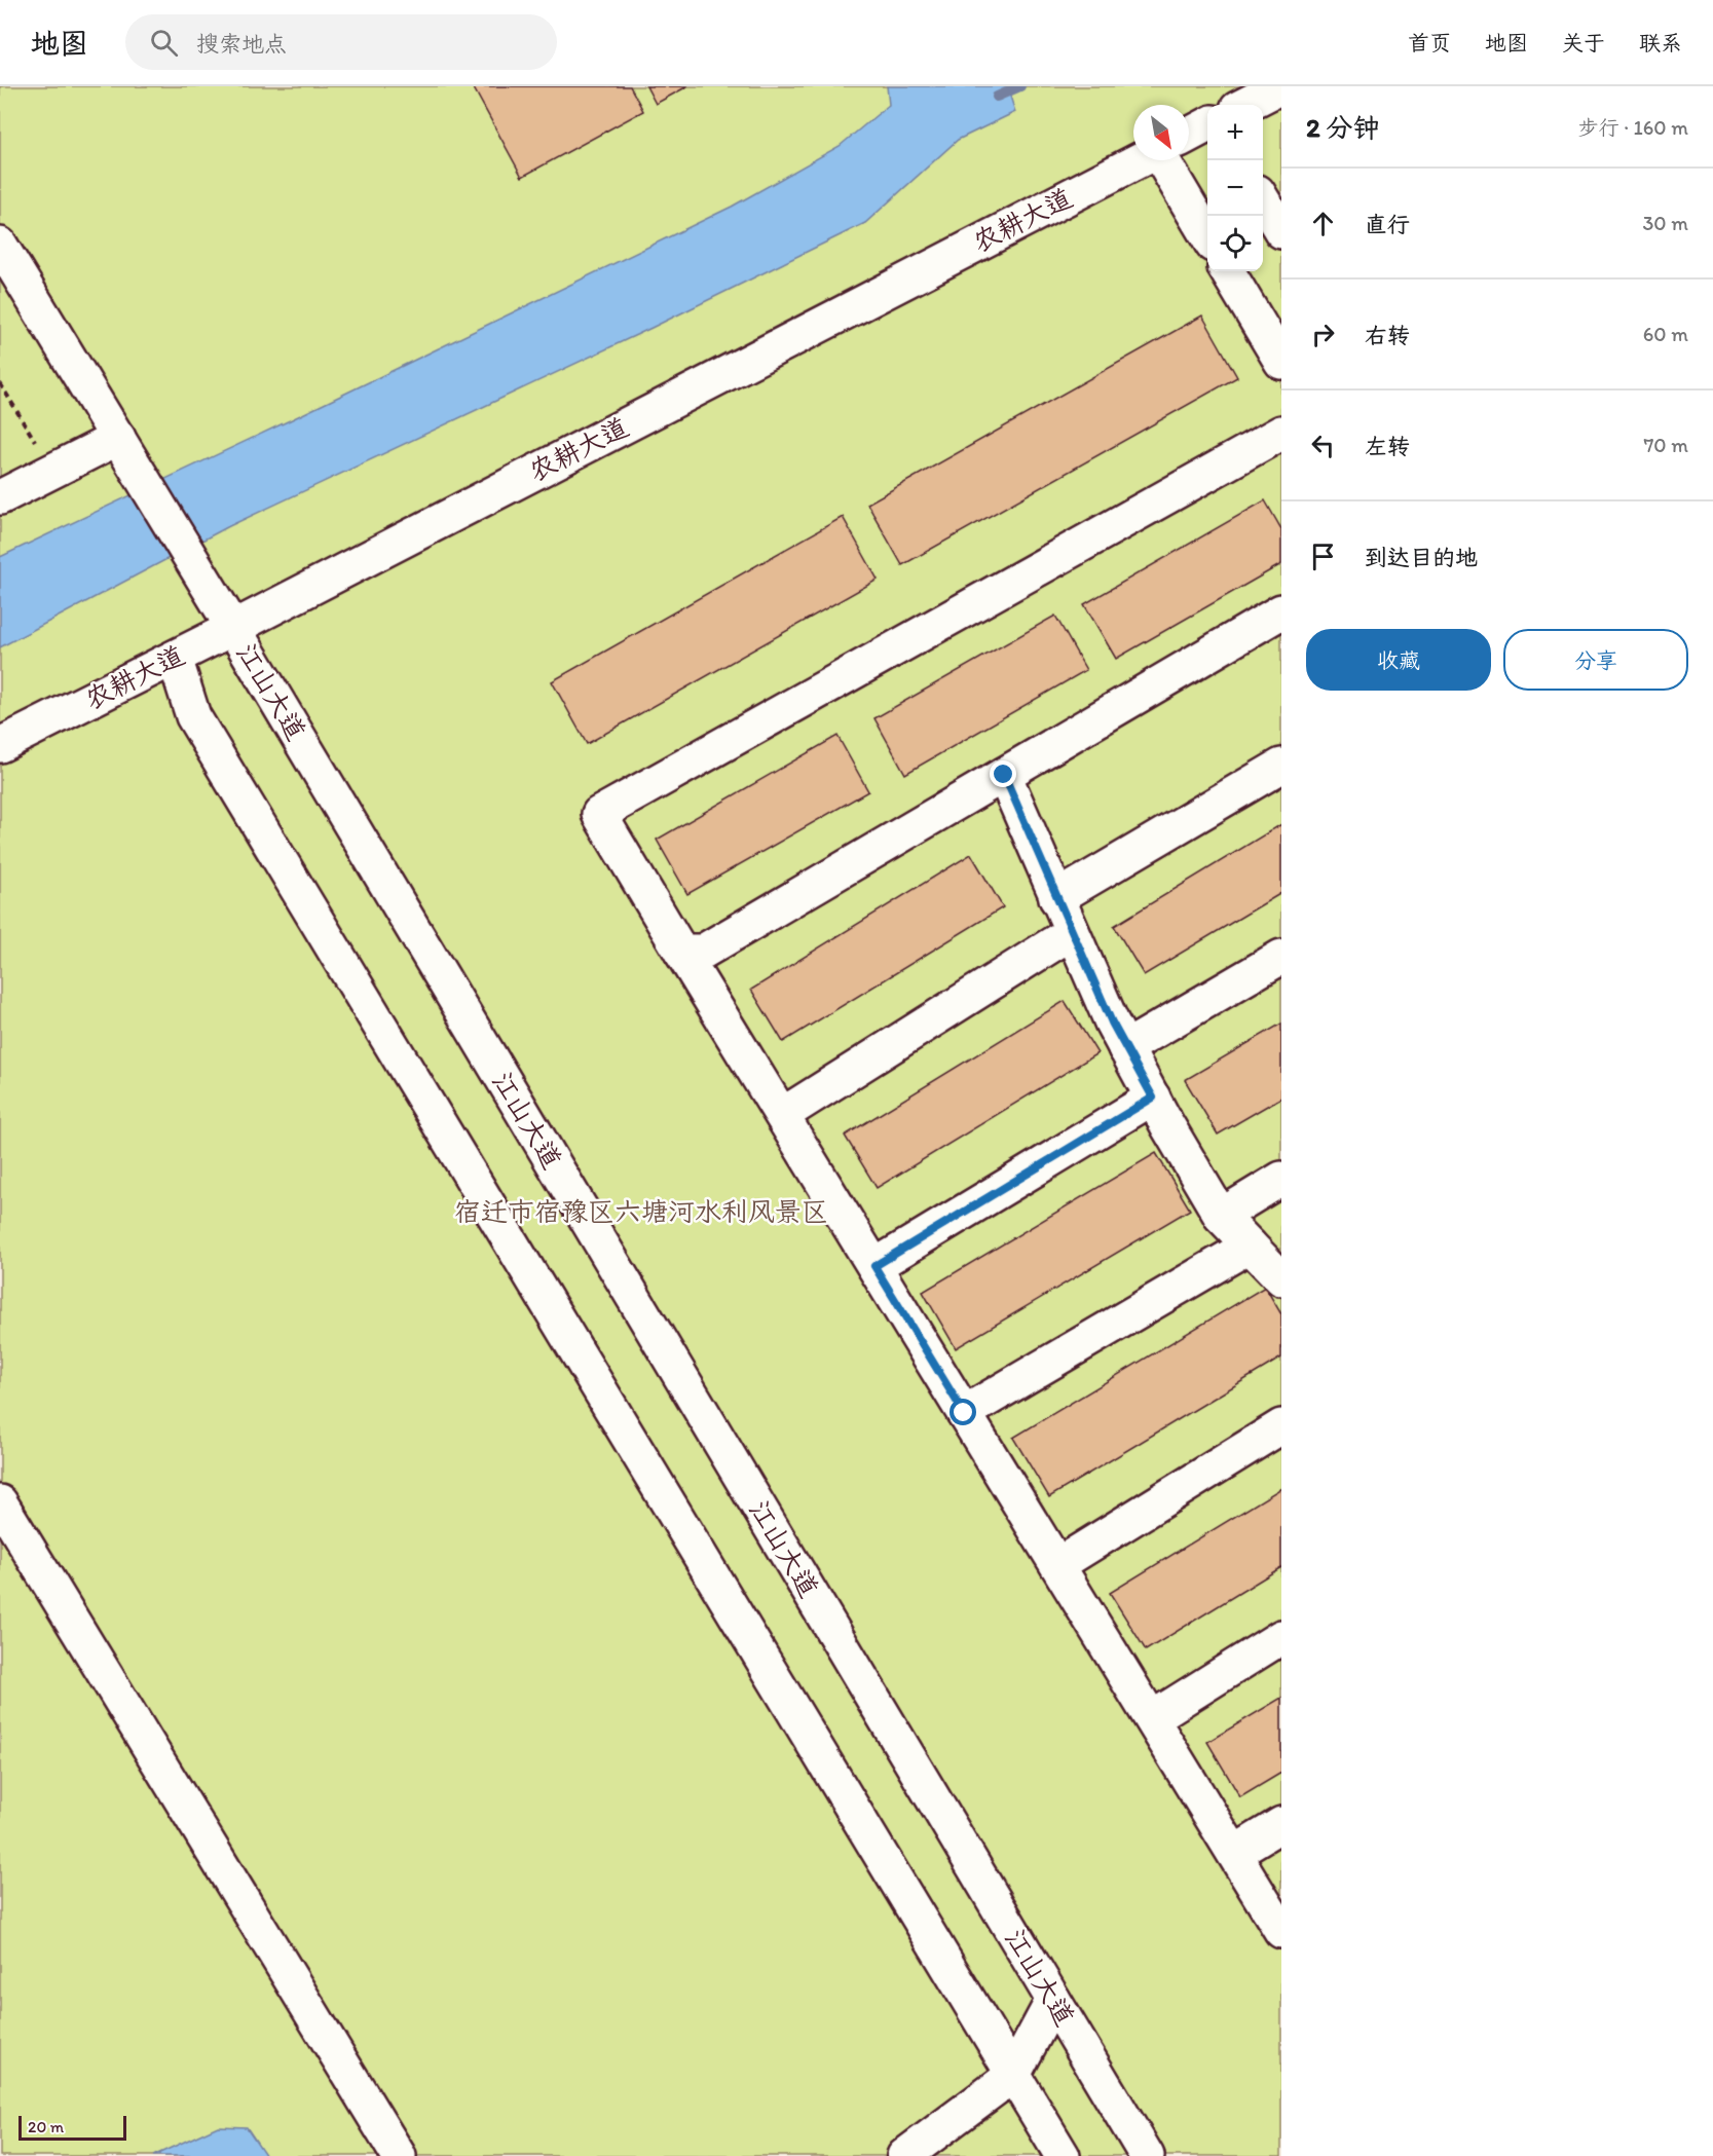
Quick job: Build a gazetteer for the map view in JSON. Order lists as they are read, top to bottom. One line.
{"streets":{"main road":["农耕大道","江山大道"]},"crossings":[["农耕大道","江山大道"]],"parks":["宿迁市宿豫区六塘河水利风景区"],"scale_bar":"20 m","north":"bottom right","page":{"header":"地图","search":"搜索地点","nav":["首页","地图","关于","联系"],"heading":["2 分钟","步行 · 160 m"],"map_buttons":["+","−"],"list":[["直行","30 m"],["右转","60 m"],["左转","70 m"],"到达目的地"],"buttons":["收藏","分享"],"scale":"20 m"}}
